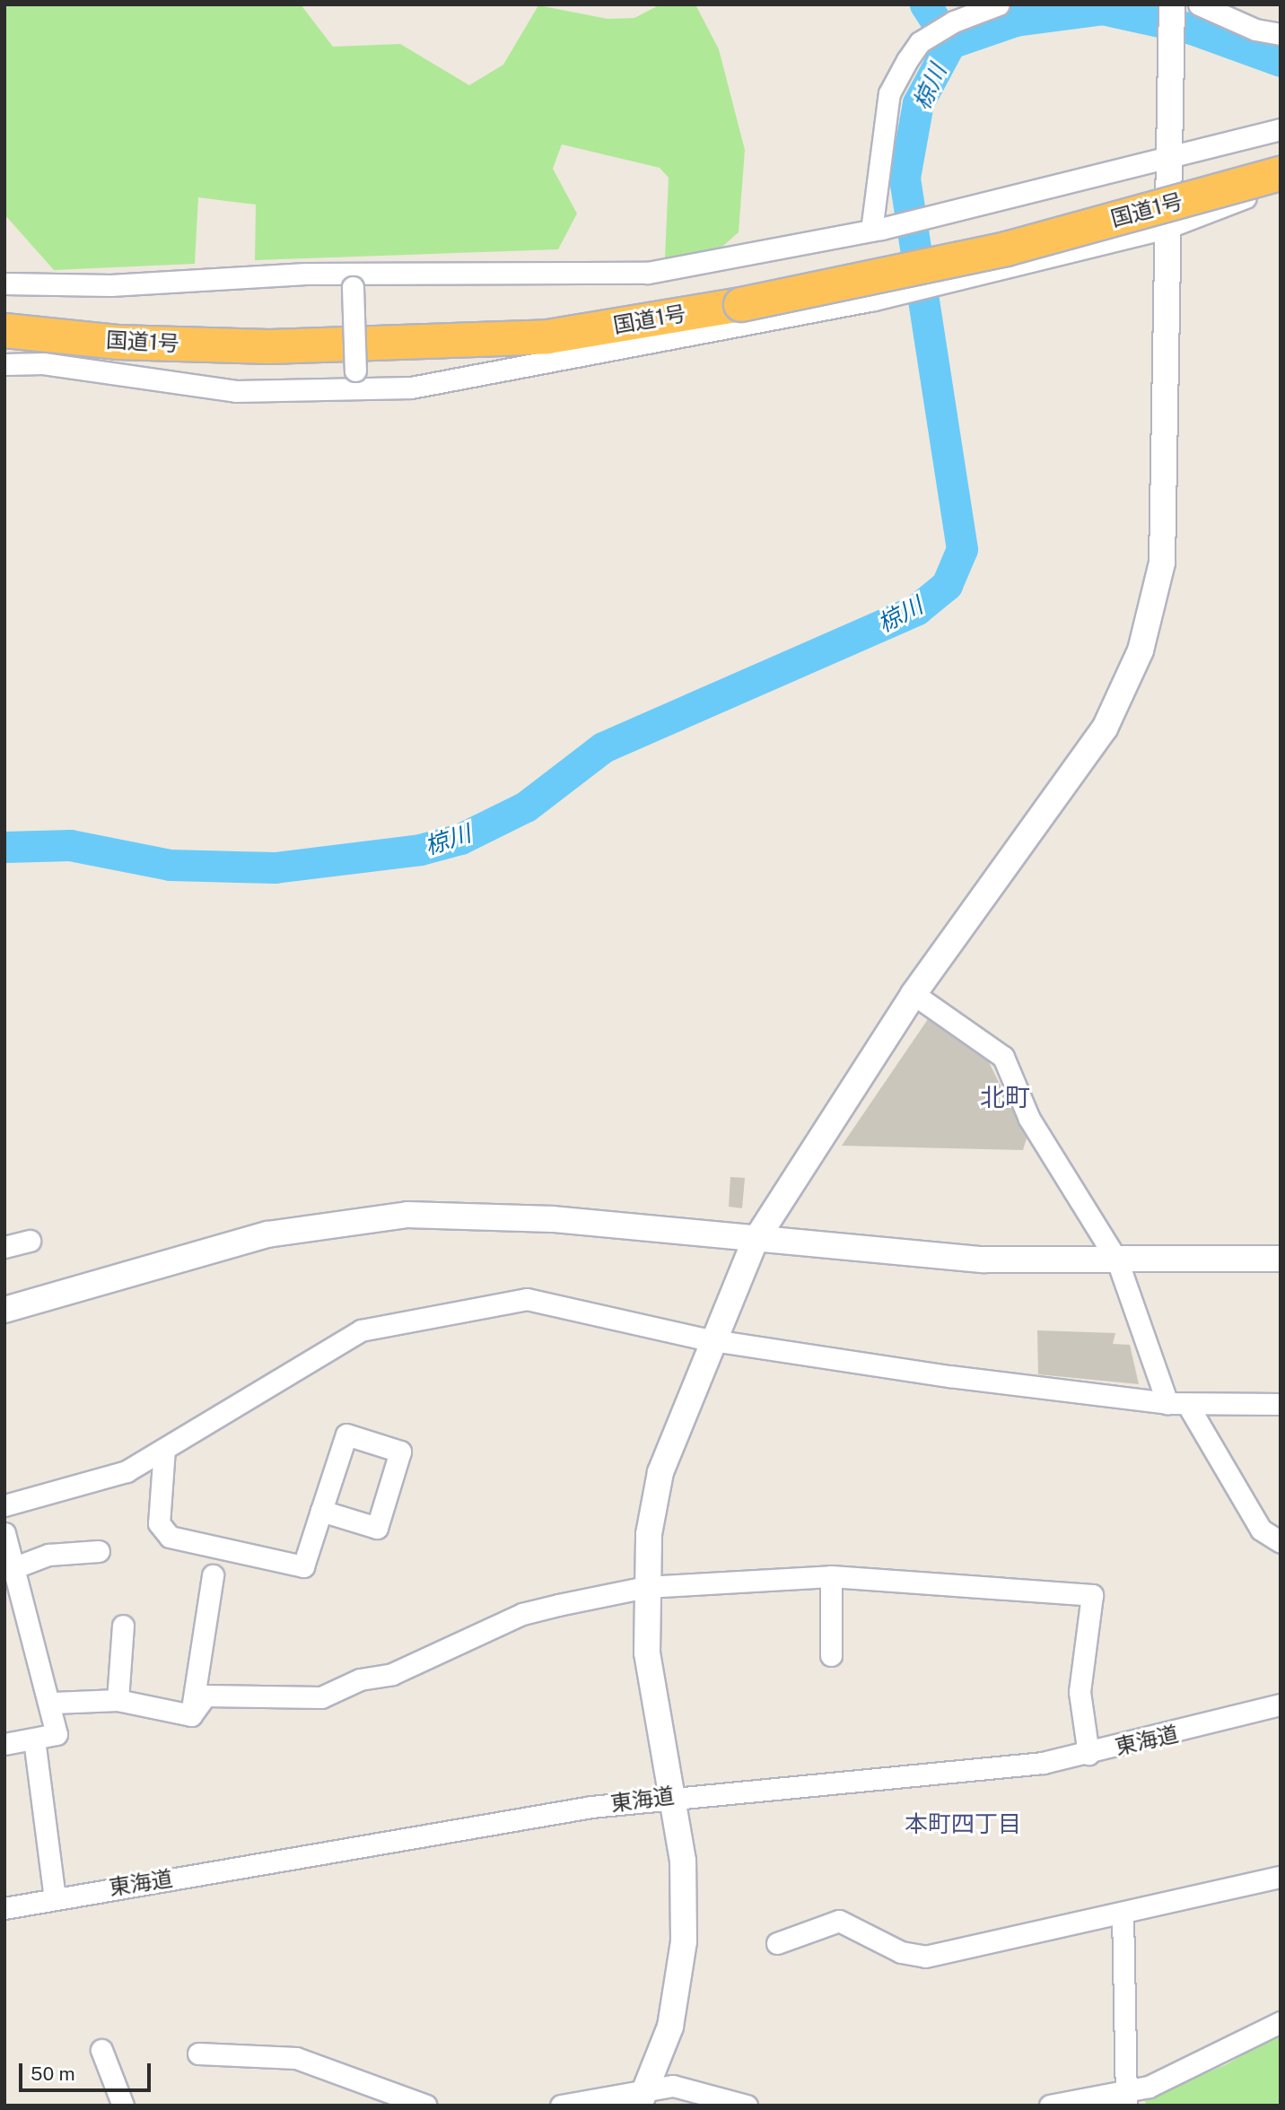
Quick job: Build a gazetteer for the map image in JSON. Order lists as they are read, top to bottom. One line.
{"streets":{"highway":["国道1号"],"street":["東海道"]},"districts":["北町","本町四丁目"],"water":["椋川"],"scale_bar":"50 m"}
